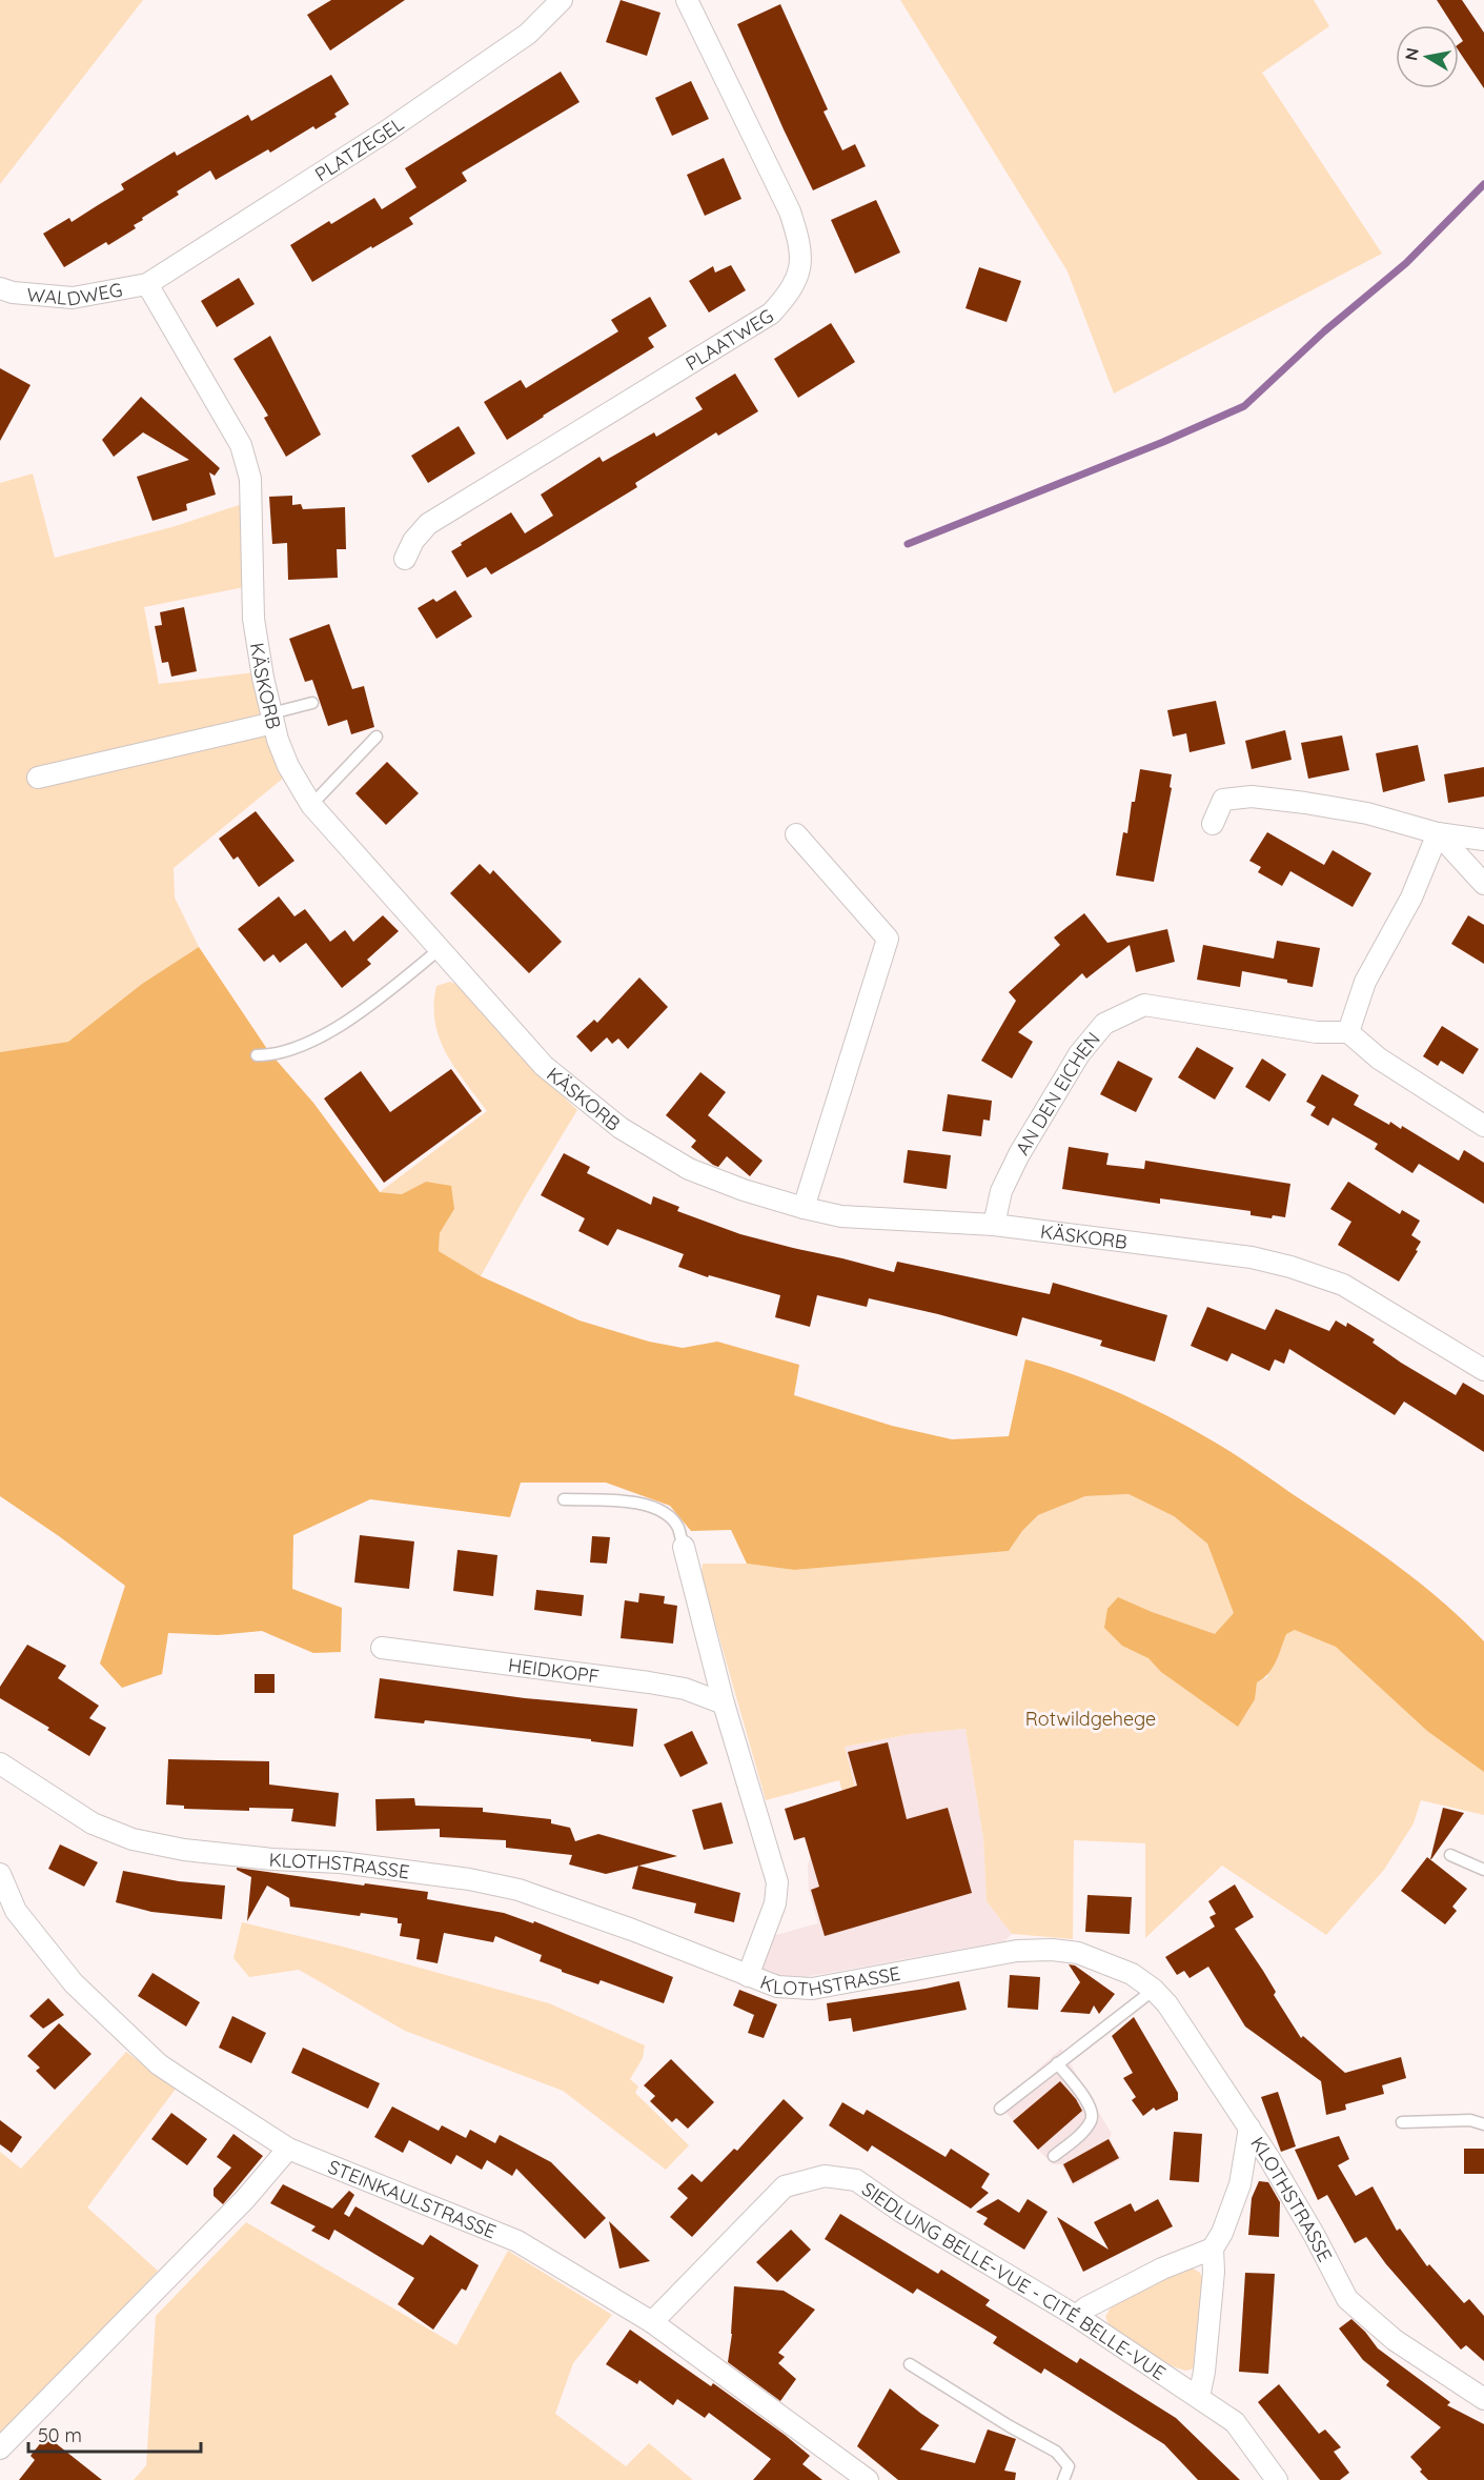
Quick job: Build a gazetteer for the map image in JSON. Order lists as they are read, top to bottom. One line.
{"streets":{"street":["PLATZEGEL","WALDWEG","PLAATWEG","KÄSKORB","AN DEN EICHEN","HEIDKOPF","KLOTHSTRASSE","STEINKAULSTRASSE","SIEDLUNG BELLE-VUE - CITÉ BELLE-VUE"]},"crossings":[["PLATZEGEL","WALDWEG"],["PLATZEGEL","KÄSKORB"],["WALDWEG","KÄSKORB"],["KÄSKORB","AN DEN EICHEN"],["STEINKAULSTRASSE","SIEDLUNG BELLE-VUE - CITÉ BELLE-VUE"]],"parks":["Rotwildgehege"],"scale_bar":"50 m","north":"left"}
